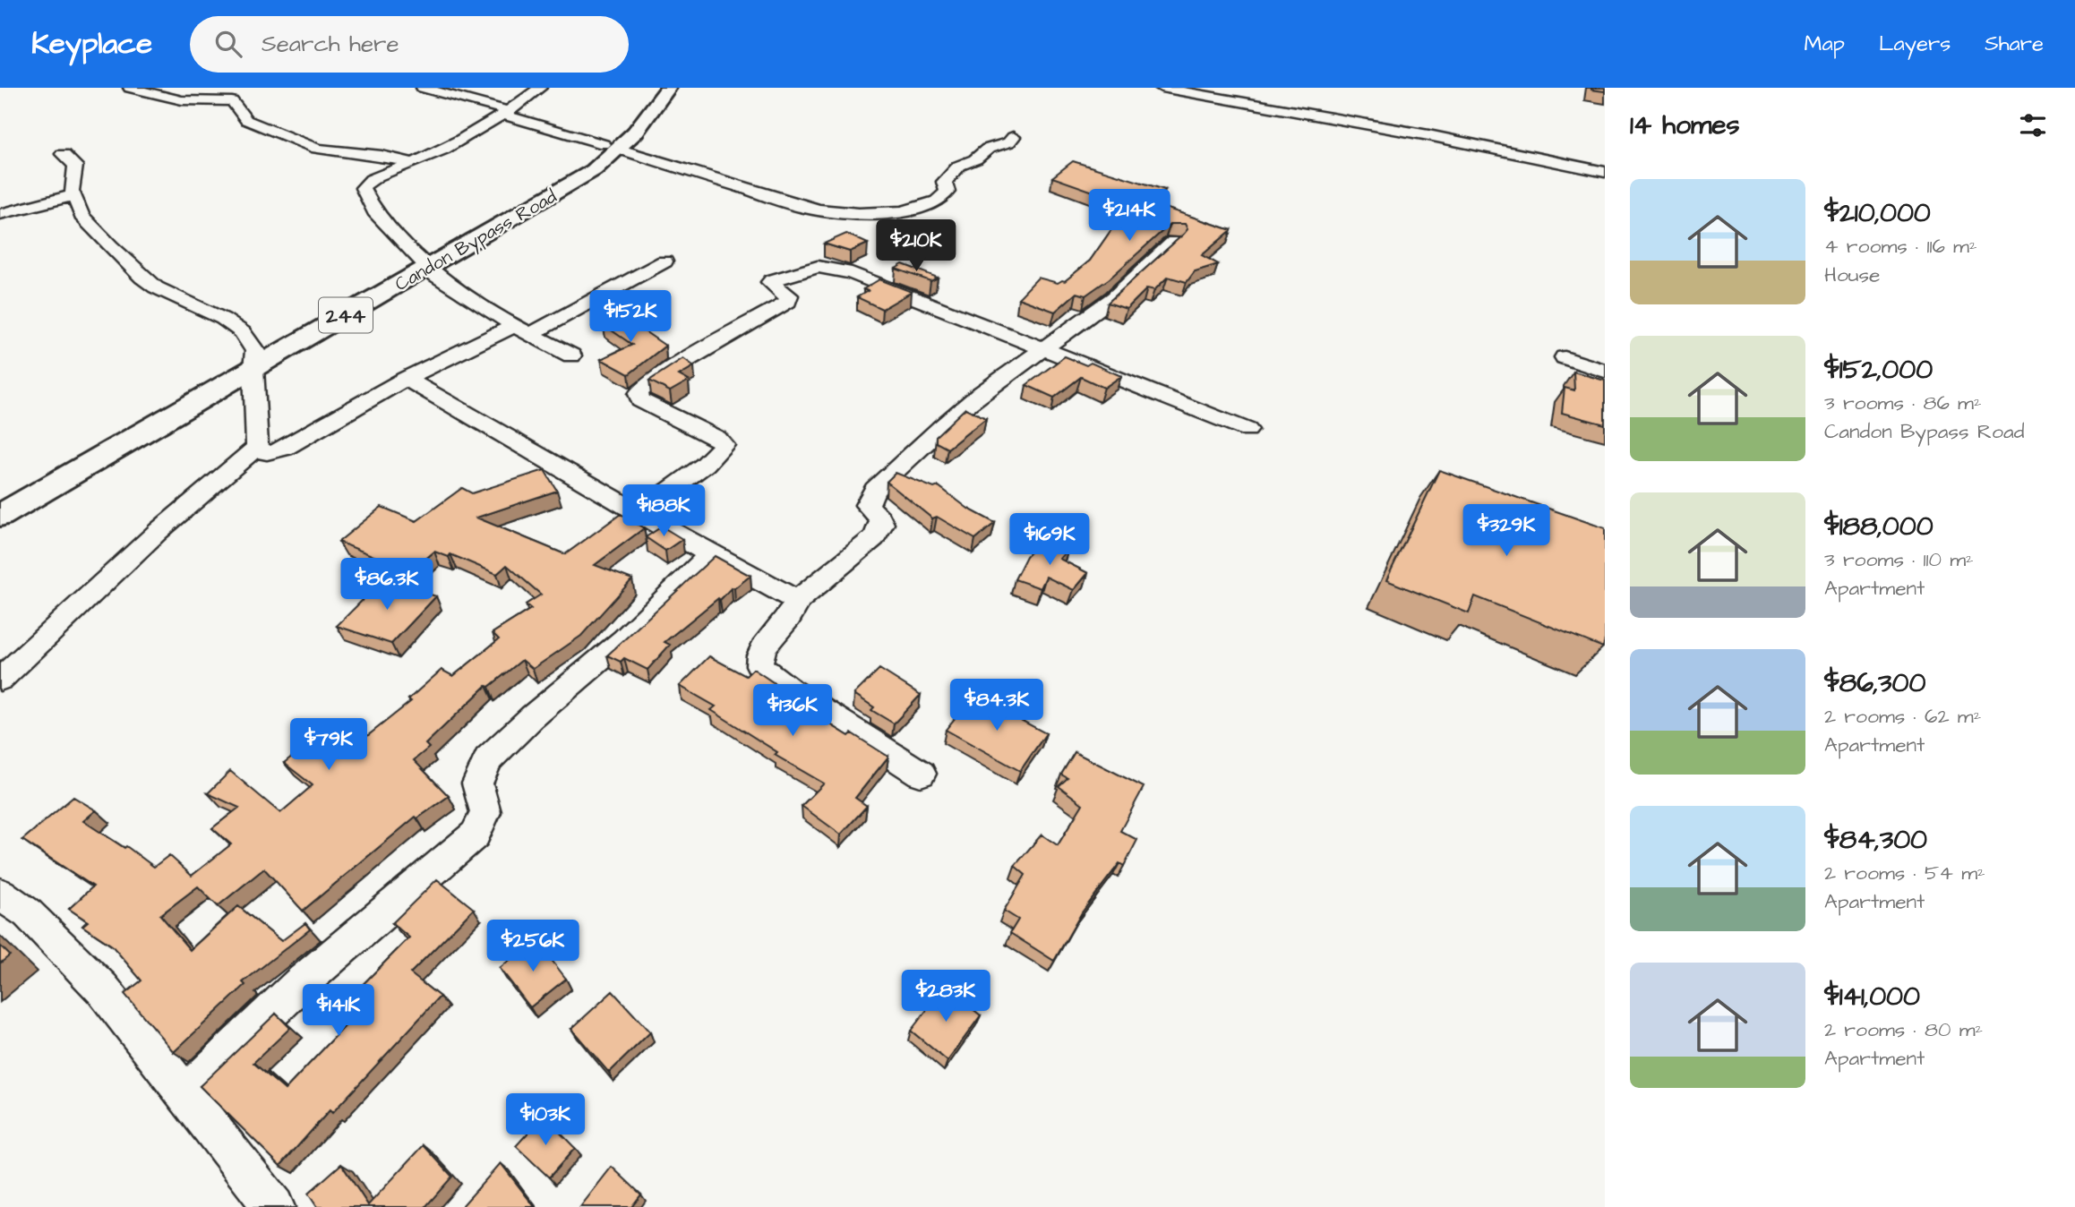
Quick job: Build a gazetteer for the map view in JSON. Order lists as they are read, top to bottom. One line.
{"streets":{"highway":["Candon Bypass Road","244"]},"page":{"header":"Keyplace","search":"Search here","nav":["Map","Layers","Share"],"heading":"14 homes","list":[{"name":"$210,000","note":"4 rooms · 116 m² · House"},{"name":"$152,000","note":"3 rooms · 86 m² · Candon Bypass Road"},{"name":"$188,000","note":"3 rooms · 110 m² · Apartment"},{"name":"$86,300","note":"2 rooms · 62 m² · Apartment"},{"name":"$84,300","note":"2 rooms · 54 m² · Apartment"},{"name":"$141,000","note":"2 rooms · 80 m² · Apartment"}],"price":["$214K","$210K","$152K","$188K","$329K","$169K","$86.3K","$84.3K","$136K","$79K","$256K","$283K","$141K","$103K"]}}
